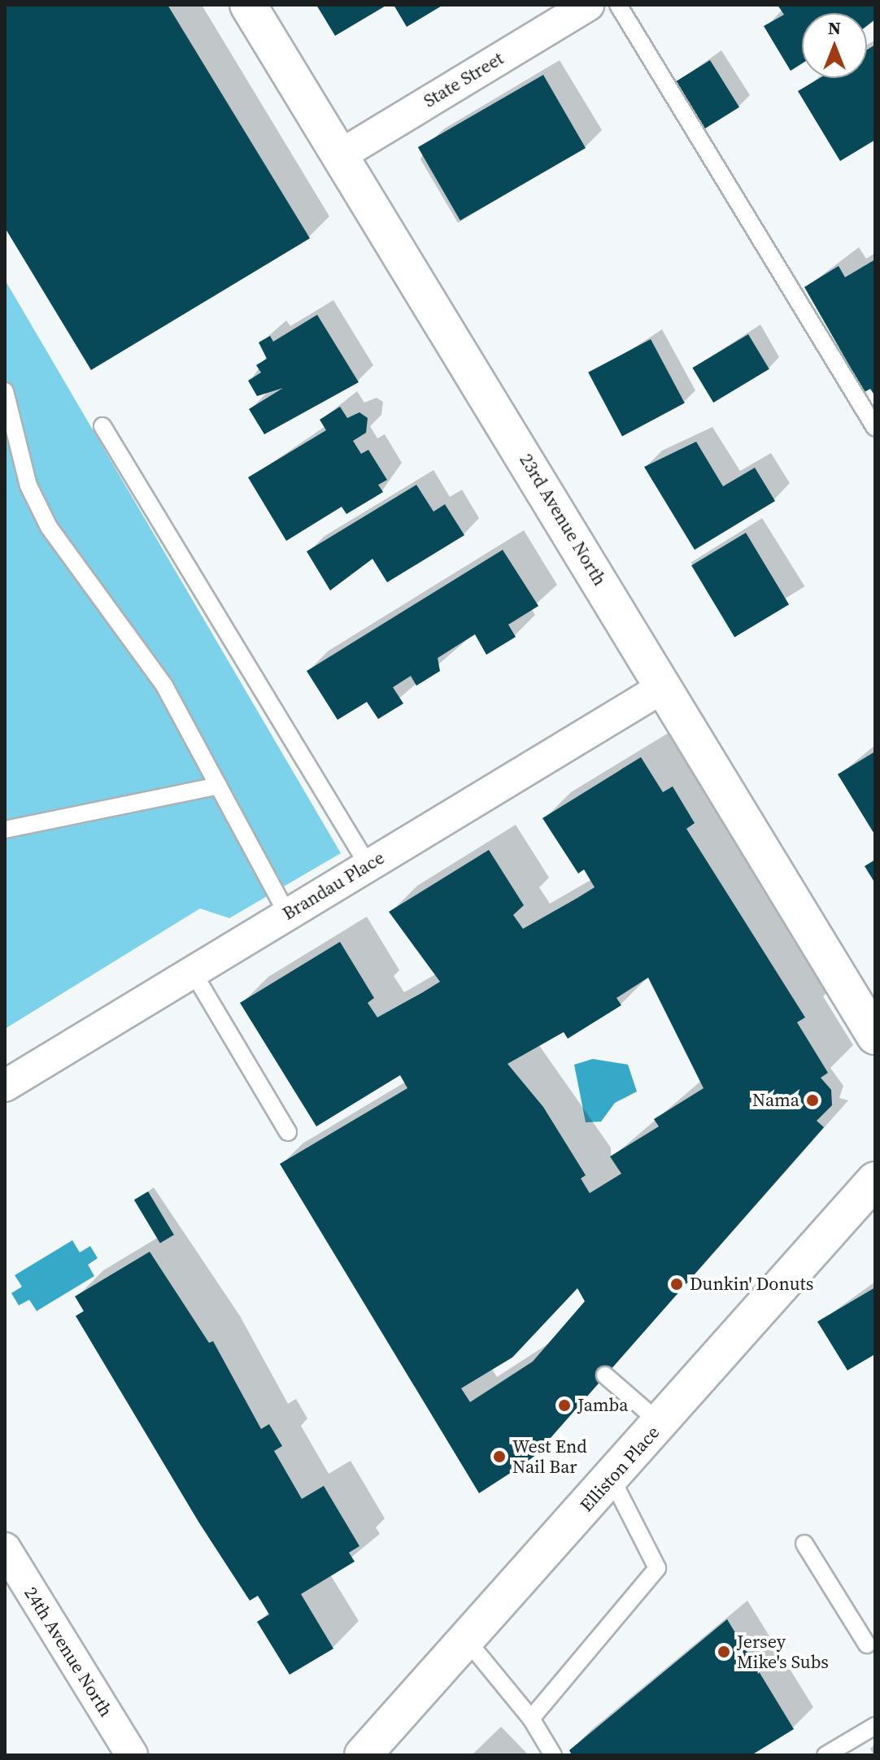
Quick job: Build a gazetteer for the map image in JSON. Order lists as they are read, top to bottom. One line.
{"streets":{"street":["State Street","23rd Avenue North","Brandau Place","Elliston Place","24th Avenue North"]},"crossings":[["State Street","23rd Avenue North"],["23rd Avenue North","Brandau Place"]],"places":["Nama","Dunkin' Donuts","Jamba","West End Nail Bar","Jersey Mike's Subs"],"north":"top"}
